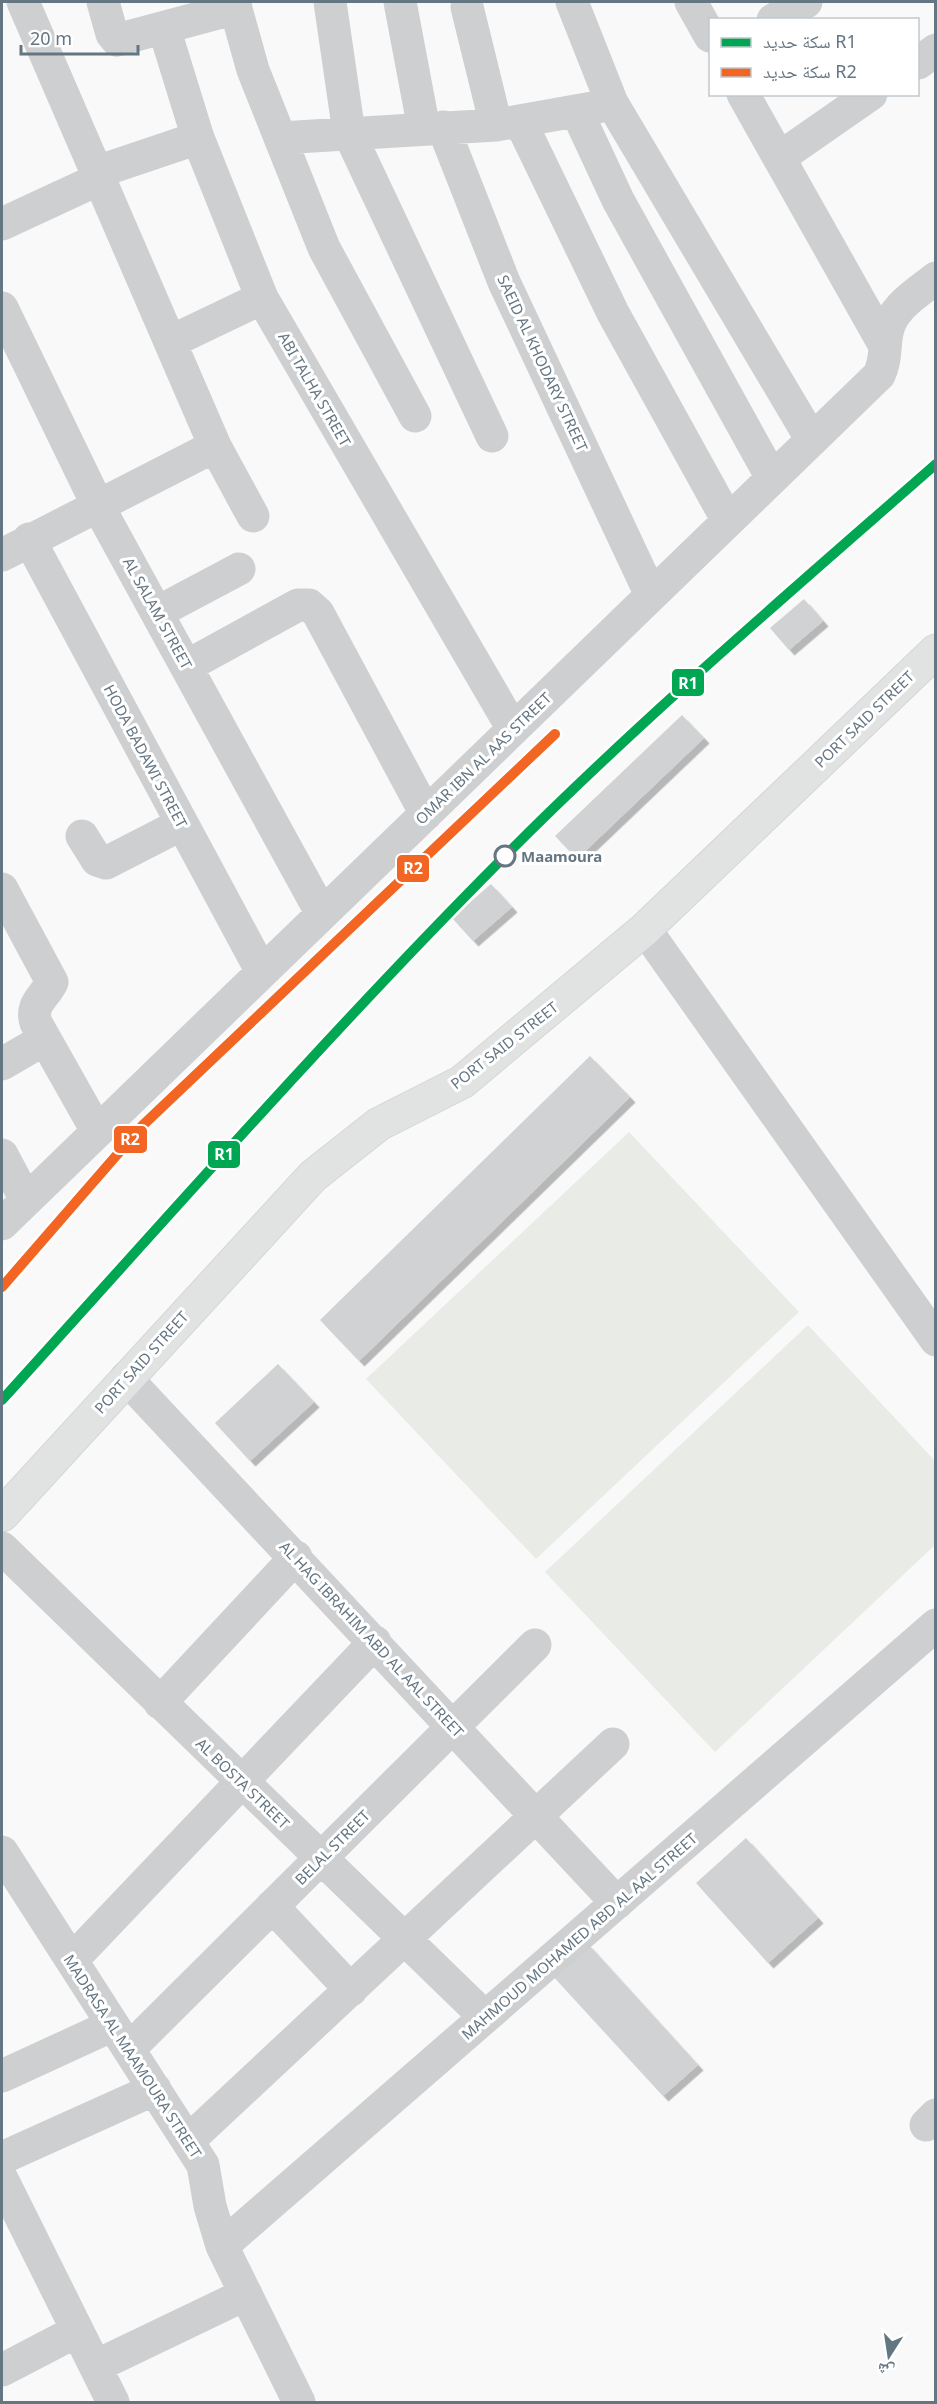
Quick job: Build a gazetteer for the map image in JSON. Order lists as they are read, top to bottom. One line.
{"streets":{"main road":["PORT SAID STREET"],"street":["SAEID AL KHODARY STREET","ABI TALHA STREET","AL SALAM STREET","HODA BADAWI STREET","OMAR IBN AL AAS STREET","AL HAG IBRAHIM ABD AL AAL STREET","AL BOSTA STREET","BELAL STREET","MAHMOUD MOHAMED ABD AL AAL STREET","MADRASA AL MAAMOURA STREET"]},"crossings":[["SAEID AL KHODARY STREET","OMAR IBN AL AAS STREET"],["ABI TALHA STREET","OMAR IBN AL AAS STREET"],["AL SALAM STREET","OMAR IBN AL AAS STREET"],["PORT SAID STREET","AL HAG IBRAHIM ABD AL AAL STREET"],["HODA BADAWI STREET","OMAR IBN AL AAS STREET"],["AL HAG IBRAHIM ABD AL AAL STREET","BELAL STREET"],["AL HAG IBRAHIM ABD AL AAL STREET","MAHMOUD MOHAMED ABD AL AAL STREET"],["AL BOSTA STREET","BELAL STREET"],["AL BOSTA STREET","MAHMOUD MOHAMED ABD AL AAL STREET"],["BELAL STREET","MADRASA AL MAAMOURA STREET"],["MAHMOUD MOHAMED ABD AL AAL STREET","MADRASA AL MAAMOURA STREET"]],"places":["Maamoura"],"lines":["rail line R1","rail line R2"],"legend":["سكة حديد R1","سكة حديد R2"],"scale_bar":"20 m","north":"bottom"}
